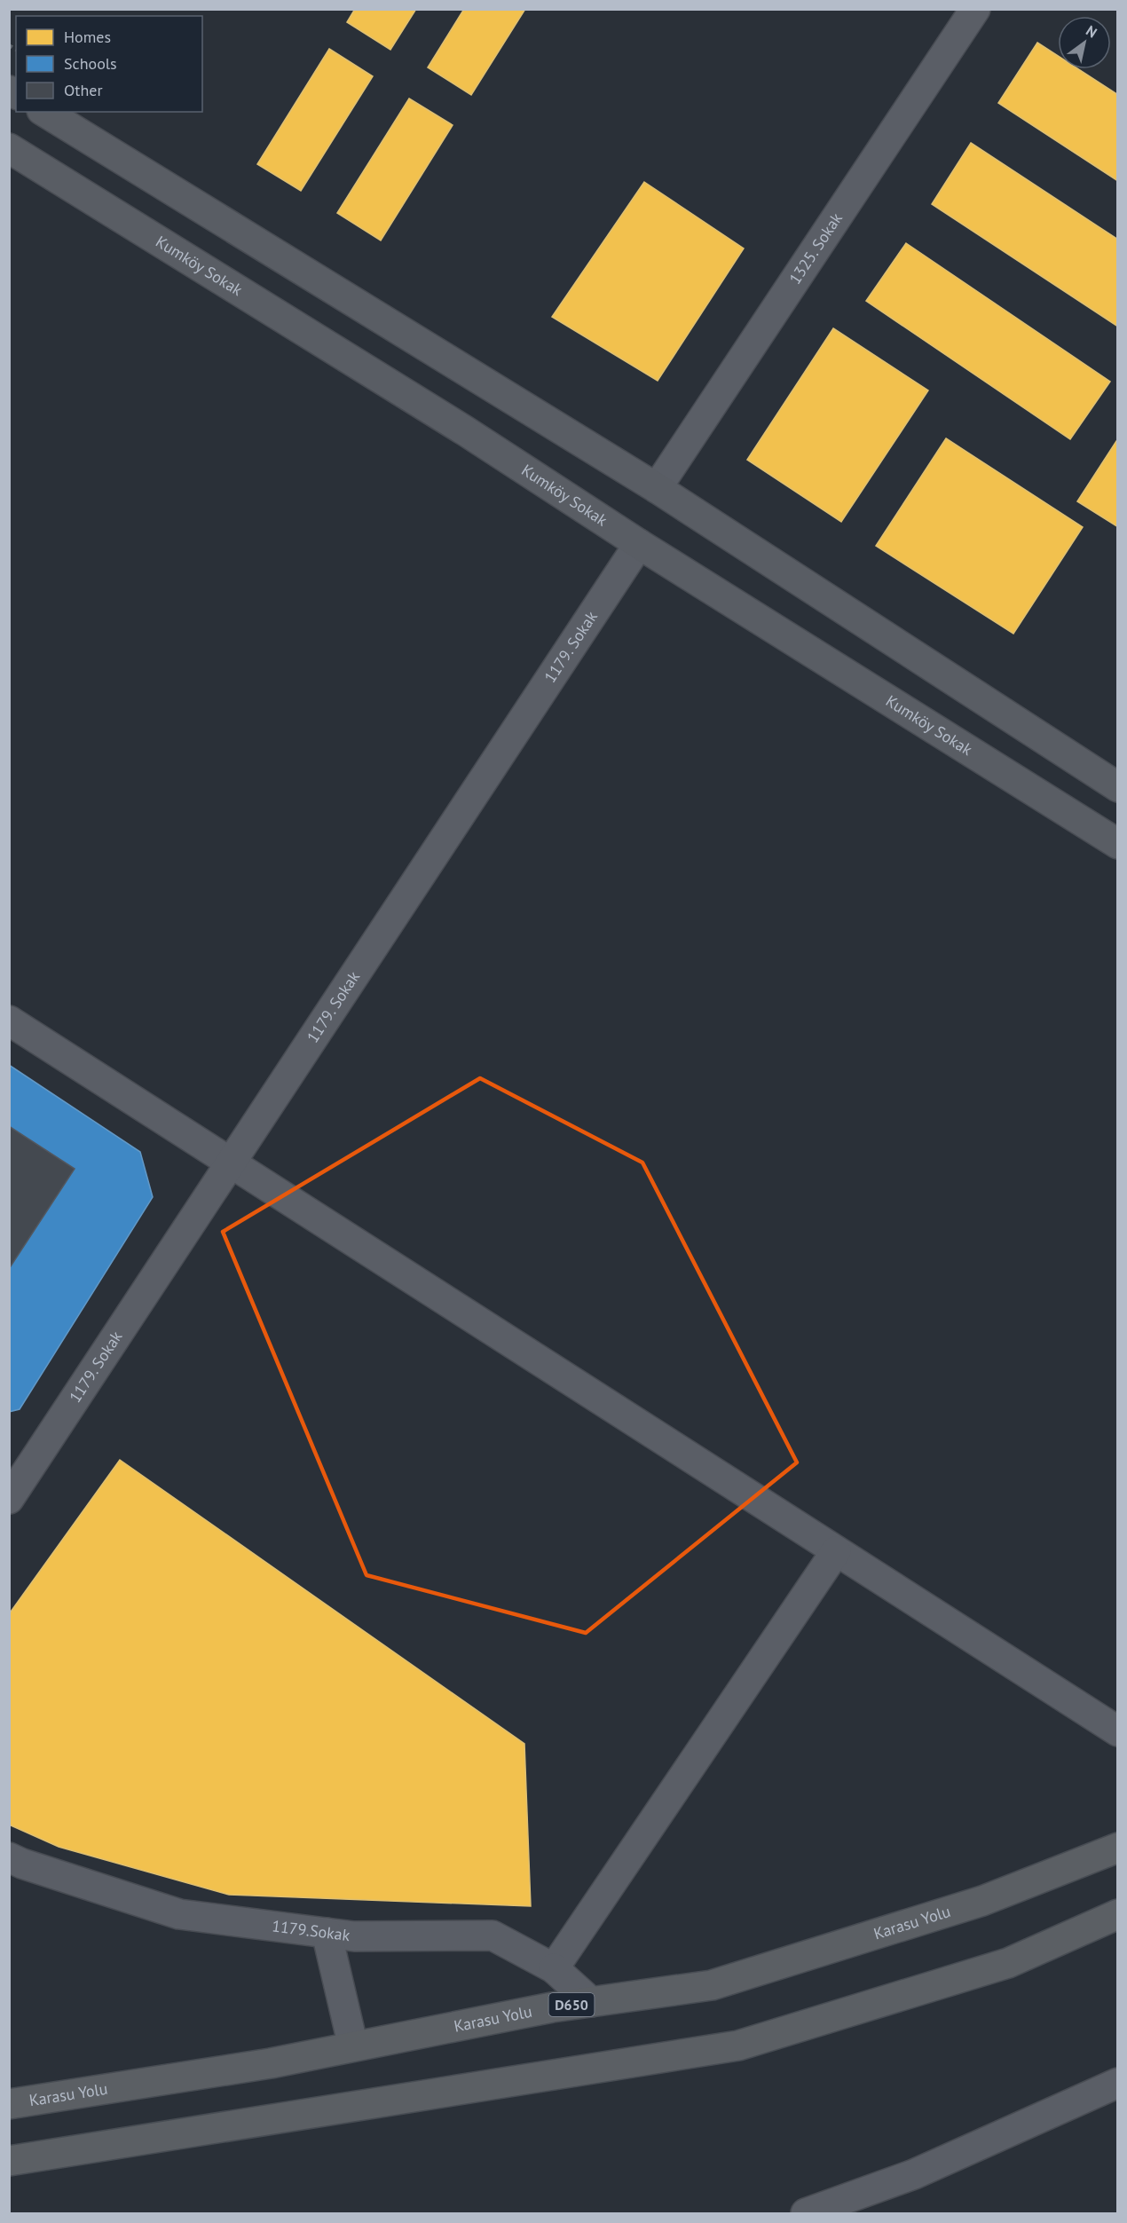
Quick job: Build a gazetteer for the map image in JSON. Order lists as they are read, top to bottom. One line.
{"streets":{"highway":["Karasu Yolu","D650"],"main road":["Kumköy Sokak"],"street":["1325. Sokak","1179. Sokak","1179.Sokak"]},"crossings":[["Kumköy Sokak","1179. Sokak"],["Karasu Yolu","1179.Sokak"]],"legend":["Homes","Schools","Other"],"north":"top right"}
